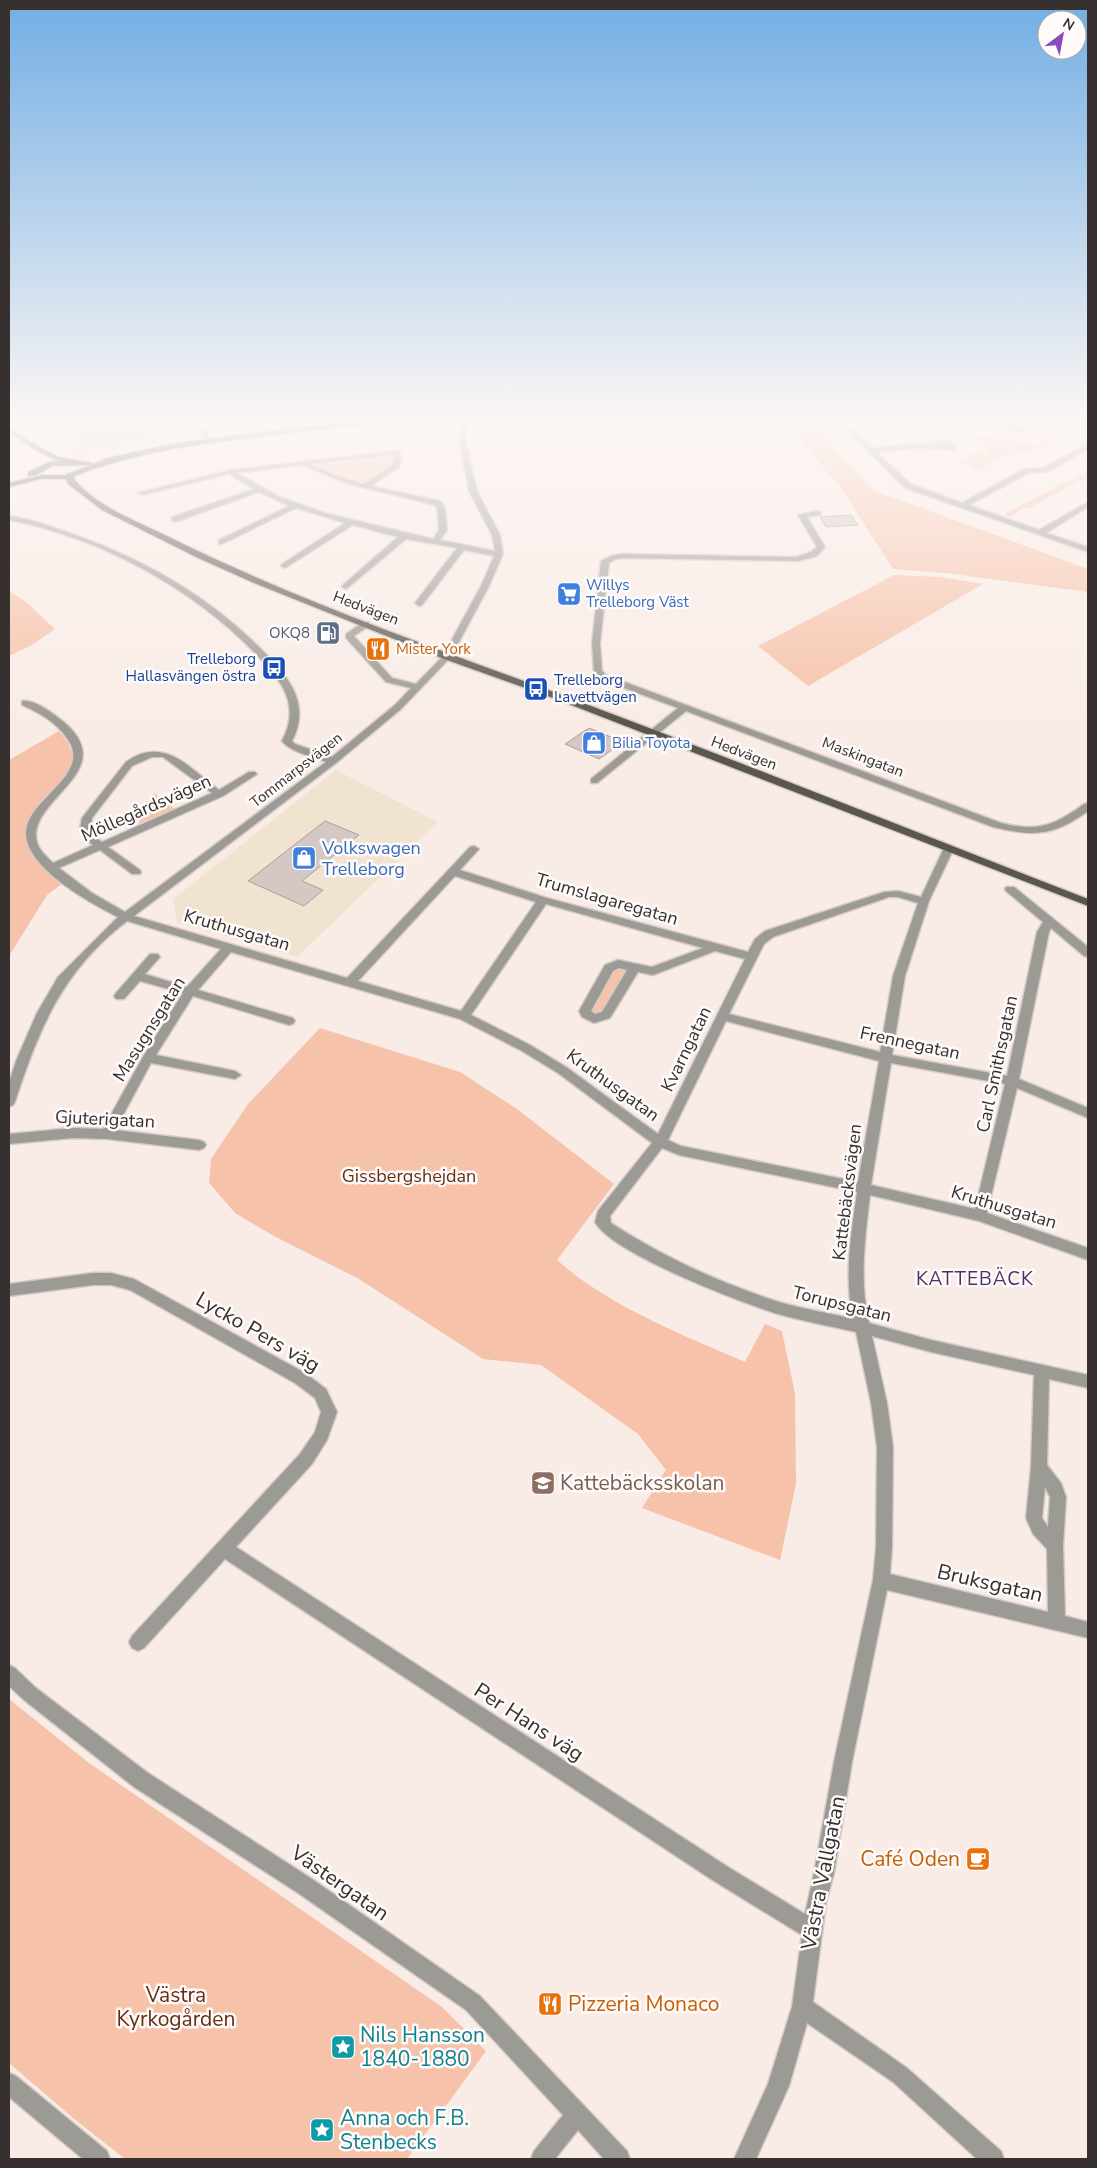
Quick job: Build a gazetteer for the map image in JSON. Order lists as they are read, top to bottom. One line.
{"streets":{"main road":["Hedvägen"],"street":["Maskingatan","Tommarpsvägen","Möllegårdsvägen","Trumslagaregatan","Kruthusgatan","Masugnsgatan","Frennegatan","Kvarngatan","Carl Smithsgatan","Gjuterigatan","Kattebäcksvägen","Torupsgatan","Lycko Pers väg","Bruksgatan","Per Hans väg","Västra Vallgatan","Västergatan"]},"crossings":[["Hedvägen","Tommarpsvägen"],["Hedvägen","Kattebäcksvägen"],["Tommarpsvägen","Kruthusgatan"],["Möllegårdsvägen","Kruthusgatan"],["Trumslagaregatan","Kvarngatan"],["Kruthusgatan","Masugnsgatan"],["Kruthusgatan","Kvarngatan"],["Kruthusgatan","Carl Smithsgatan"],["Kruthusgatan","Kattebäcksvägen"],["Masugnsgatan","Gjuterigatan"],["Frennegatan","Kvarngatan"],["Frennegatan","Carl Smithsgatan"],["Frennegatan","Kattebäcksvägen"],["Kvarngatan","Kattebäcksvägen"],["Kvarngatan","Torupsgatan"],["Kattebäcksvägen","Torupsgatan"],["Kattebäcksvägen","Bruksgatan"],["Kattebäcksvägen","Västra Vallgatan"],["Lycko Pers väg","Per Hans väg"],["Bruksgatan","Västra Vallgatan"],["Per Hans väg","Västra Vallgatan"]],"districts":["KATTEBÄCK"],"parks":["Gissbergshejdan","Västra Kyrkogården"],"places":{"supermarket":["Willys Trelleborg Väst"],"fuel station":["OKQ8"],"restaurant":["Mister York","Pizzeria Monaco"],"bus stop":["Trelleborg Hallasvängen östra","Trelleborg Lavettvägen"],"shop":["Bilia Toyota","Volkswagen Trelleborg"],"school or university":["Kattebäcksskolan"],"cafe":["Café Oden"],"place":["Nils Hansson 1840-1880","Anna och F.B. Stenbecks"]},"north":"top right"}
